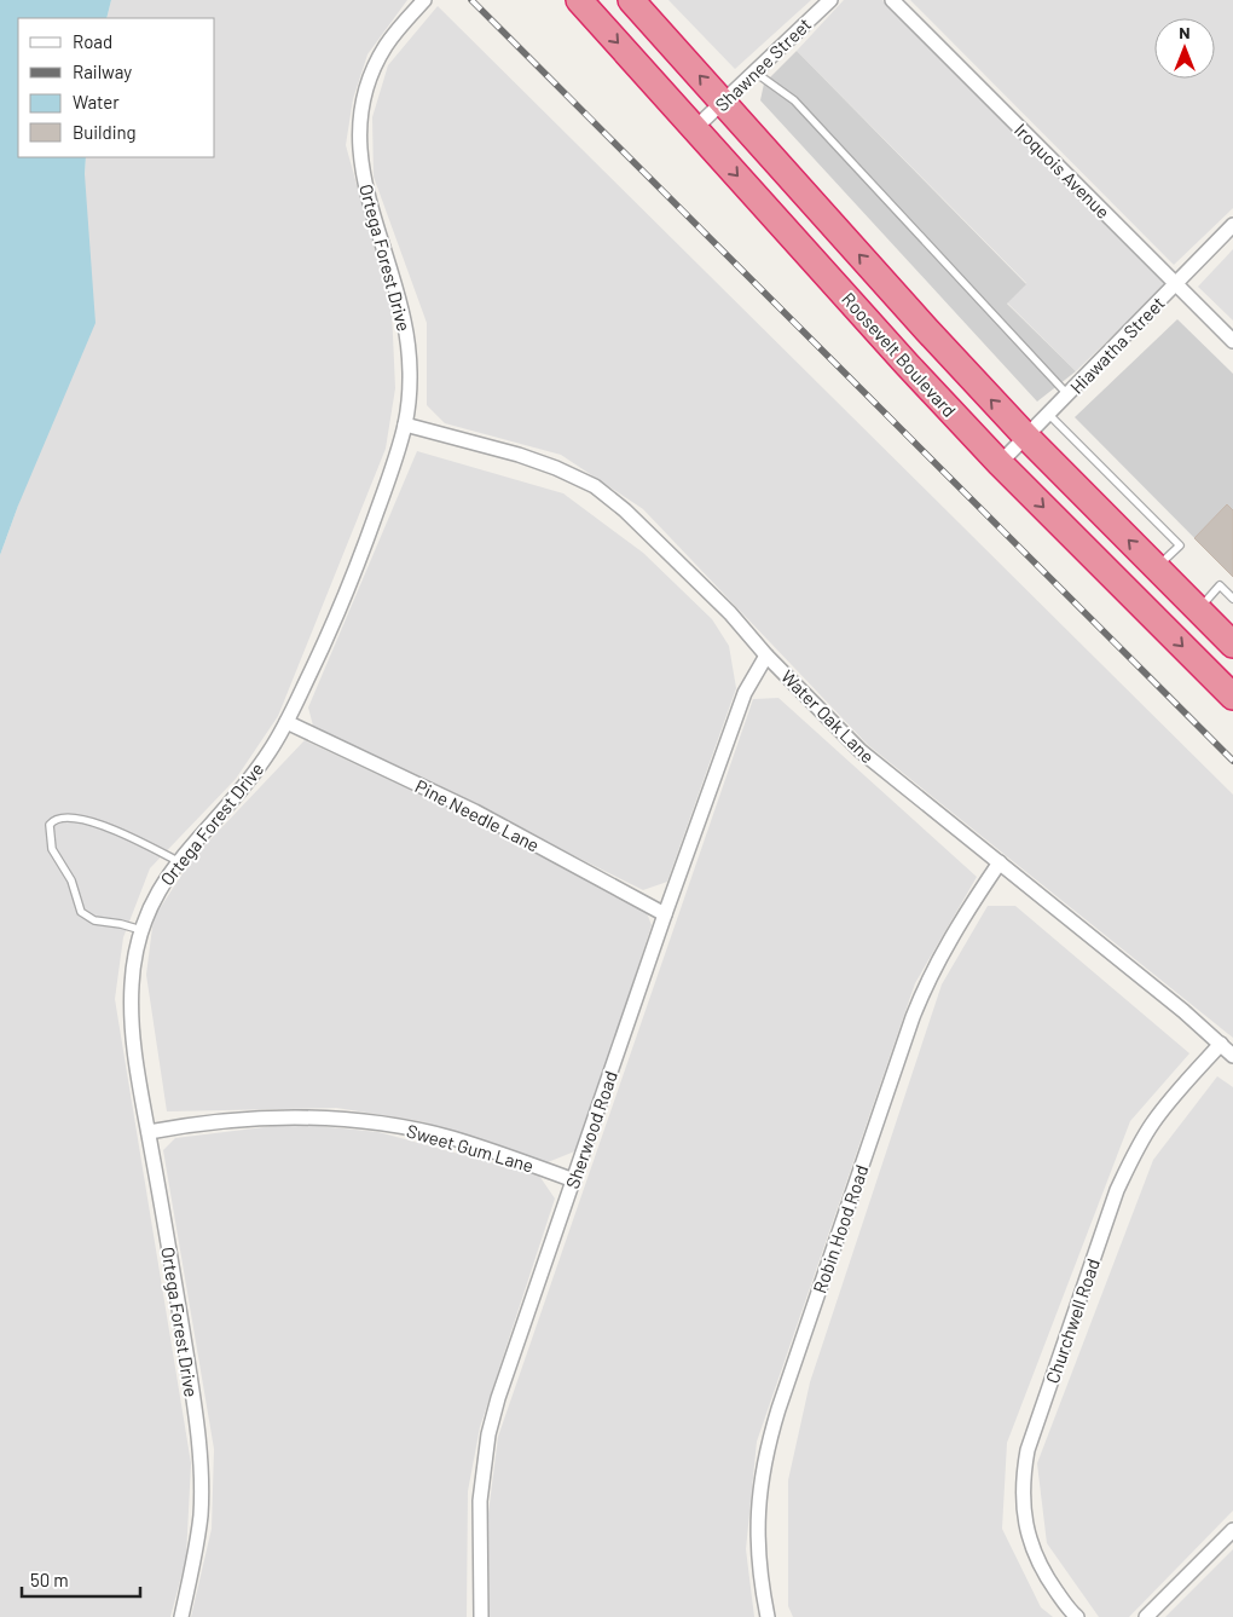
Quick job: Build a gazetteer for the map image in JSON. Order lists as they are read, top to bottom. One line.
{"streets":{"highway":["Roosevelt Boulevard"],"street":["Shawnee Street","Iroquois Avenue","Ortega Forest Drive","Hiawatha Street","Water Oak Lane","Pine Needle Lane","Sherwood Road","Sweet Gum Lane","Robin Hood Road","Churchwell Road"]},"crossings":[["Shawnee Street","Roosevelt Boulevard"],["Iroquois Avenue","Hiawatha Street"],["Ortega Forest Drive","Water Oak Lane"],["Ortega Forest Drive","Pine Needle Lane"],["Ortega Forest Drive","Sweet Gum Lane"],["Hiawatha Street","Roosevelt Boulevard"],["Water Oak Lane","Sherwood Road"],["Water Oak Lane","Robin Hood Road"],["Water Oak Lane","Churchwell Road"],["Pine Needle Lane","Sherwood Road"],["Sherwood Road","Sweet Gum Lane"]],"legend":["Road","Railway","Water","Building"],"scale_bar":"50 m","north":"top"}
